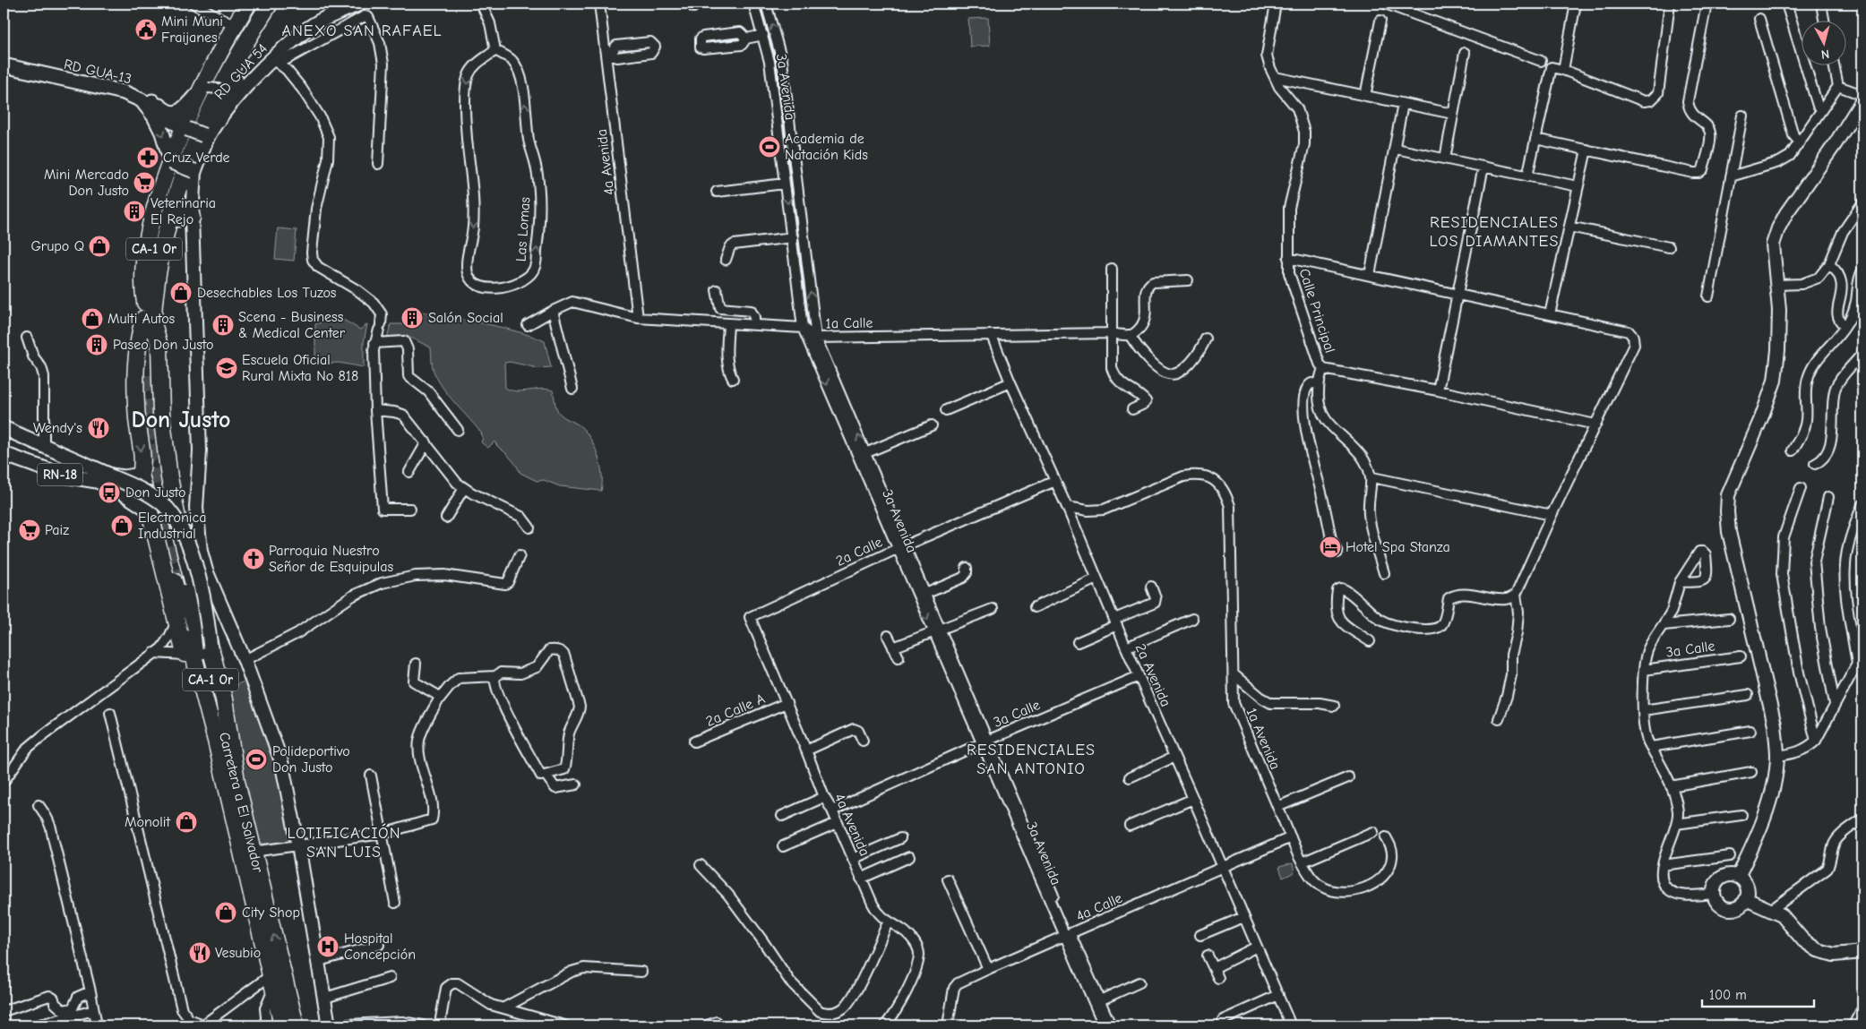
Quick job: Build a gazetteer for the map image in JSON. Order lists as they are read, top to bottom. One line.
{"streets":{"highway":["CA-1 Or","Carretera a El Salvador"],"main road":["RD GUA-13","RD GUA 54","RN-18"],"street":["3a Avenida","4a Avenida","Las Lomas","Calle Principal","1a Calle","2a Calle","3a Calle","2a Avenida","2a Calle A","1a Avenida","4a Calle"]},"crossings":[["RD GUA-13","RD GUA 54"],["3a Avenida","1a Calle"],["3a Avenida","2a Calle"],["3a Avenida","3a Calle"],["3a Avenida","4a Calle"],["4a Avenida","2a Calle"],["4a Avenida","3a Calle"],["4a Avenida","2a Calle A"],["1a Calle","2a Avenida"],["2a Calle","2a Avenida"],["3a Calle","2a Avenida"],["2a Avenida","1a Avenida"],["2a Avenida","4a Calle"],["1a Avenida","4a Calle"]],"districts":["ANEXO SAN RAFAEL","RESIDENCIALES LOS DIAMANTES","Don Justo","RESIDENCIALES SAN ANTONIO","LOTIFICACIÓN SAN LUIS"],"places":{"public building":["Mini Muni Fraijanes"],"sports":["Academia de Natación Kids","Polideportivo Don Justo"],"pharmacy":["Cruz Verde"],"supermarket":["Mini Mercado Don Justo","Paiz"],"building":["Veterinaria El Rejo","Salón Social","Scena - Business & Medical Center","Paseo Don Justo"],"shop":["Grupo Q","Desechables Los Tuzos","Multi Autos","Electronica Industrial","Monolit","City Shop"],"school or university":["Escuela Oficial Rural Mixta No 818"],"restaurant":["Wendy's","Vesubio"],"bus stop":["Don Justo"],"hotel":["Hotel Spa Stanza"],"church":["Parroquia Nuestro Señor de Esquipulas"],"hospital":["Hospital Concepción"]},"scale_bar":"100 m","north":"bottom"}
